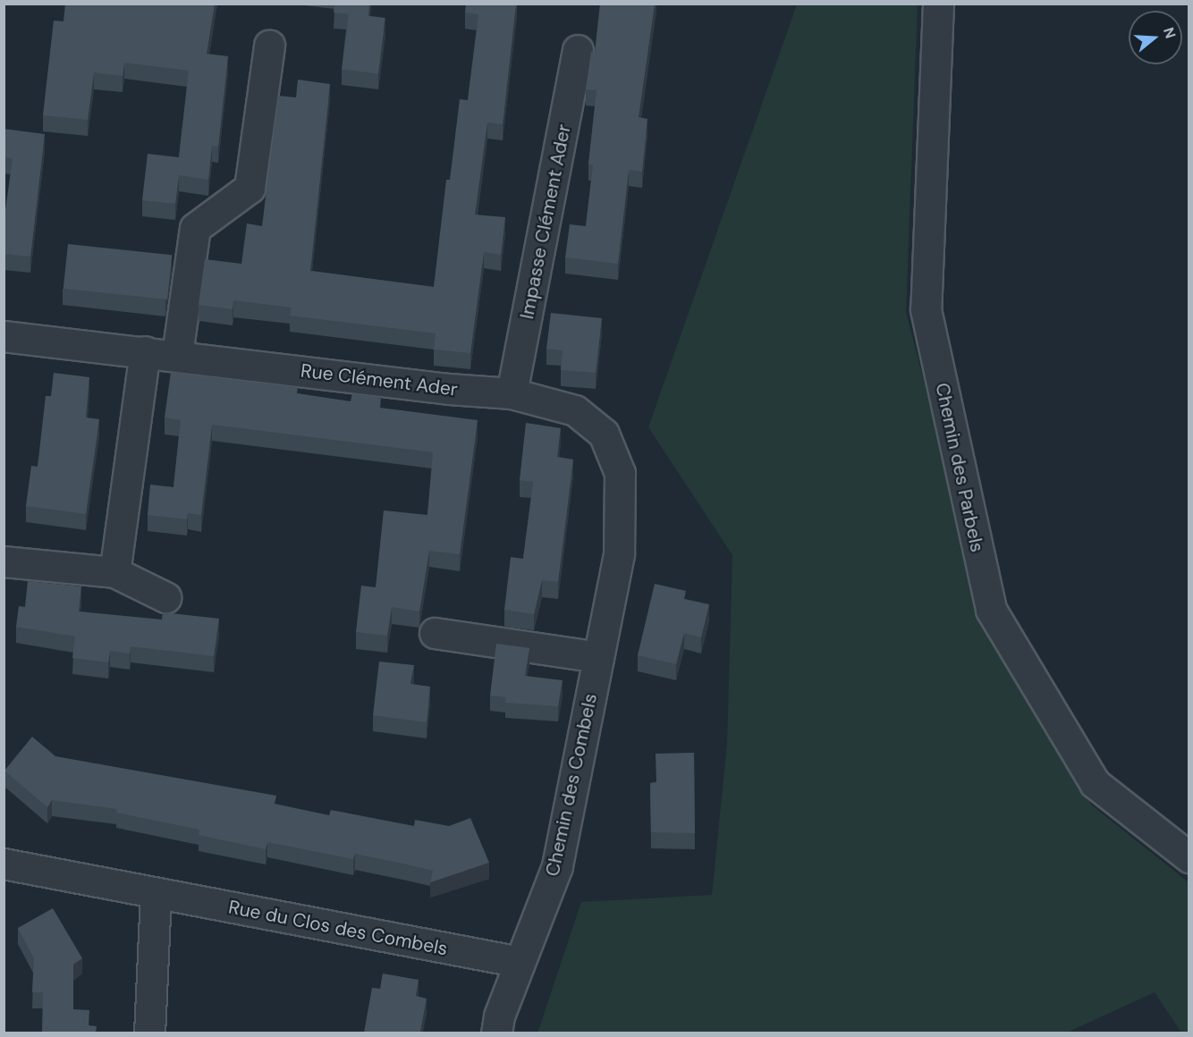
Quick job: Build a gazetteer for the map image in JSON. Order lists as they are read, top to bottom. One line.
{"streets":{"street":["Impasse Clément Ader","Rue Clément Ader","Chemin des Parbels","Chemin des Combels","Rue du Clos des Combels"]},"crossings":[["Impasse Clément Ader","Rue Clément Ader"],["Rue Clément Ader","Chemin des Combels"],["Chemin des Combels","Rue du Clos des Combels"]],"north":"right"}
